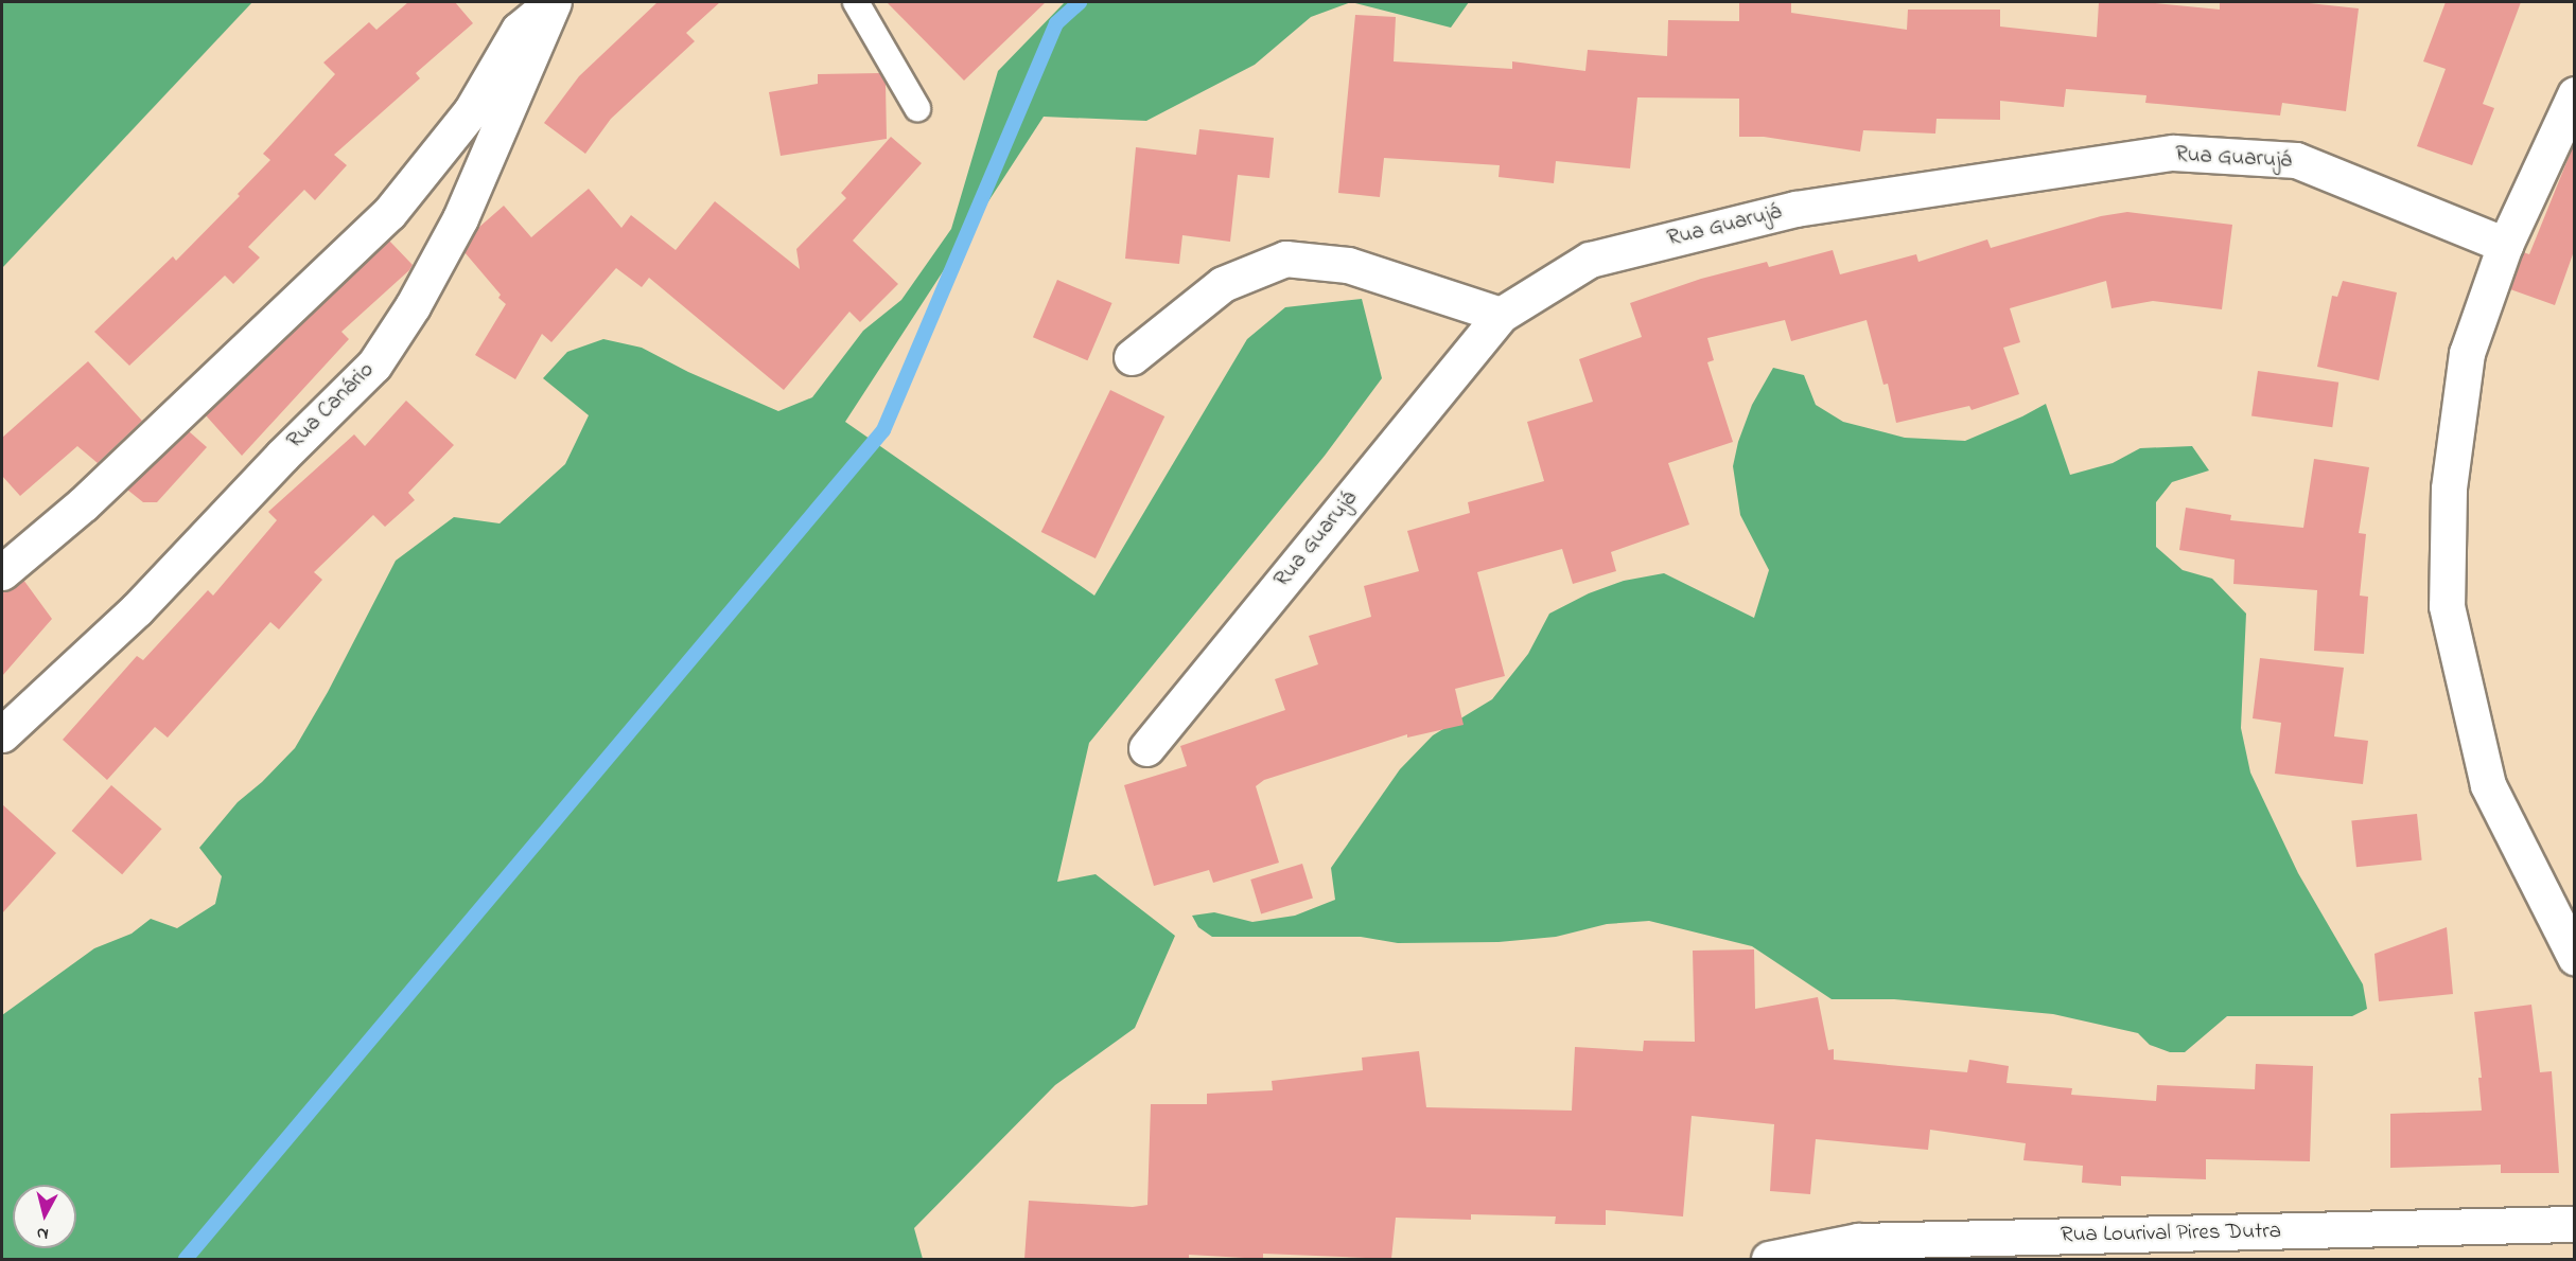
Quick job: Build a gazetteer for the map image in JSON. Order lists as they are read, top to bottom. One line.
{"streets":{"street":["Rua Guarujá","Rua Canário","Rua Lourival Pires Dutra"]},"north":"bottom"}
